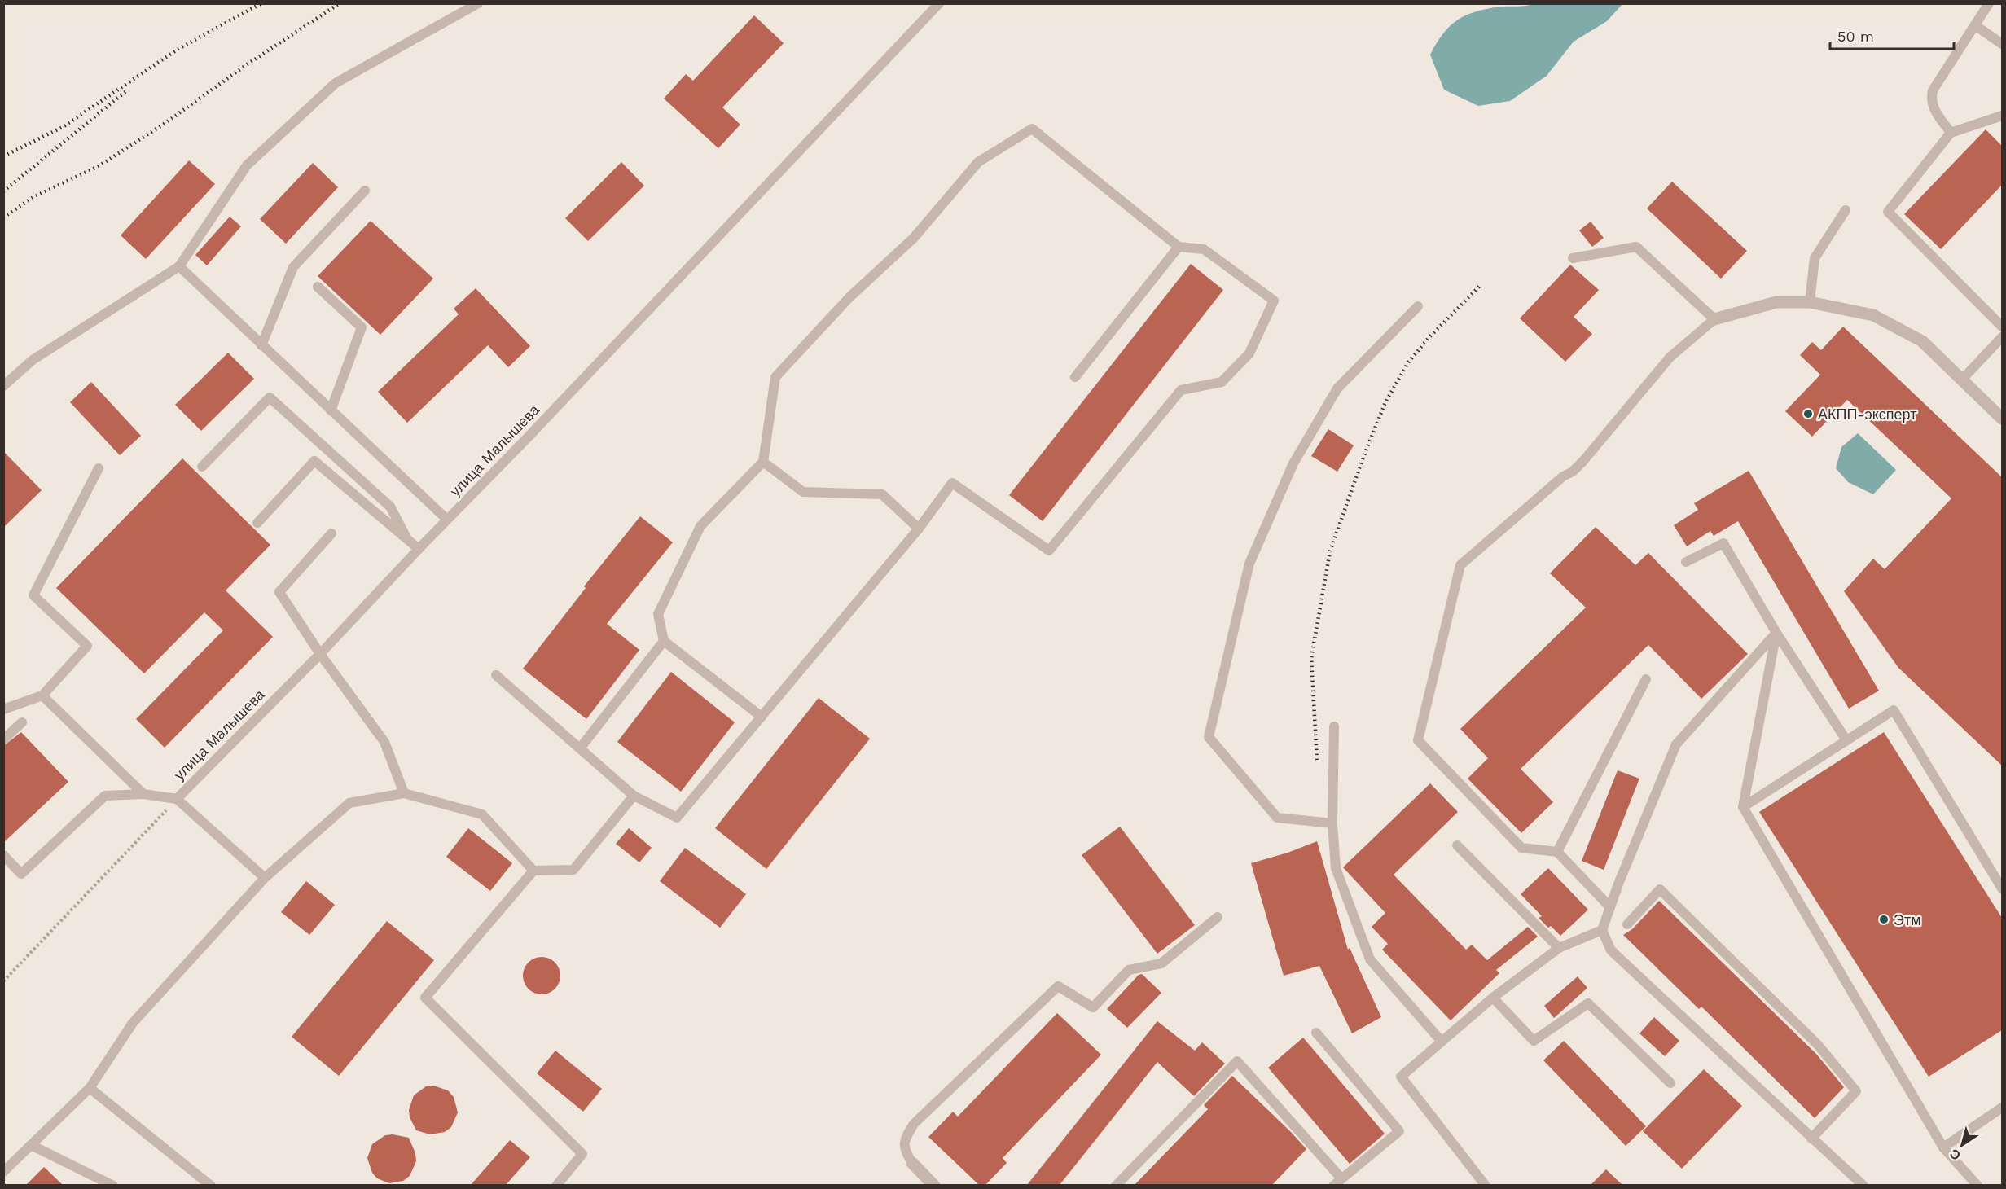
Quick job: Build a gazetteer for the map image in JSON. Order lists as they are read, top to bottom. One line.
{"streets":{"lane":["улица Малышева"]},"places":["АКПП-эксперт","Этм"],"scale_bar":"50 m","north":"bottom left"}
